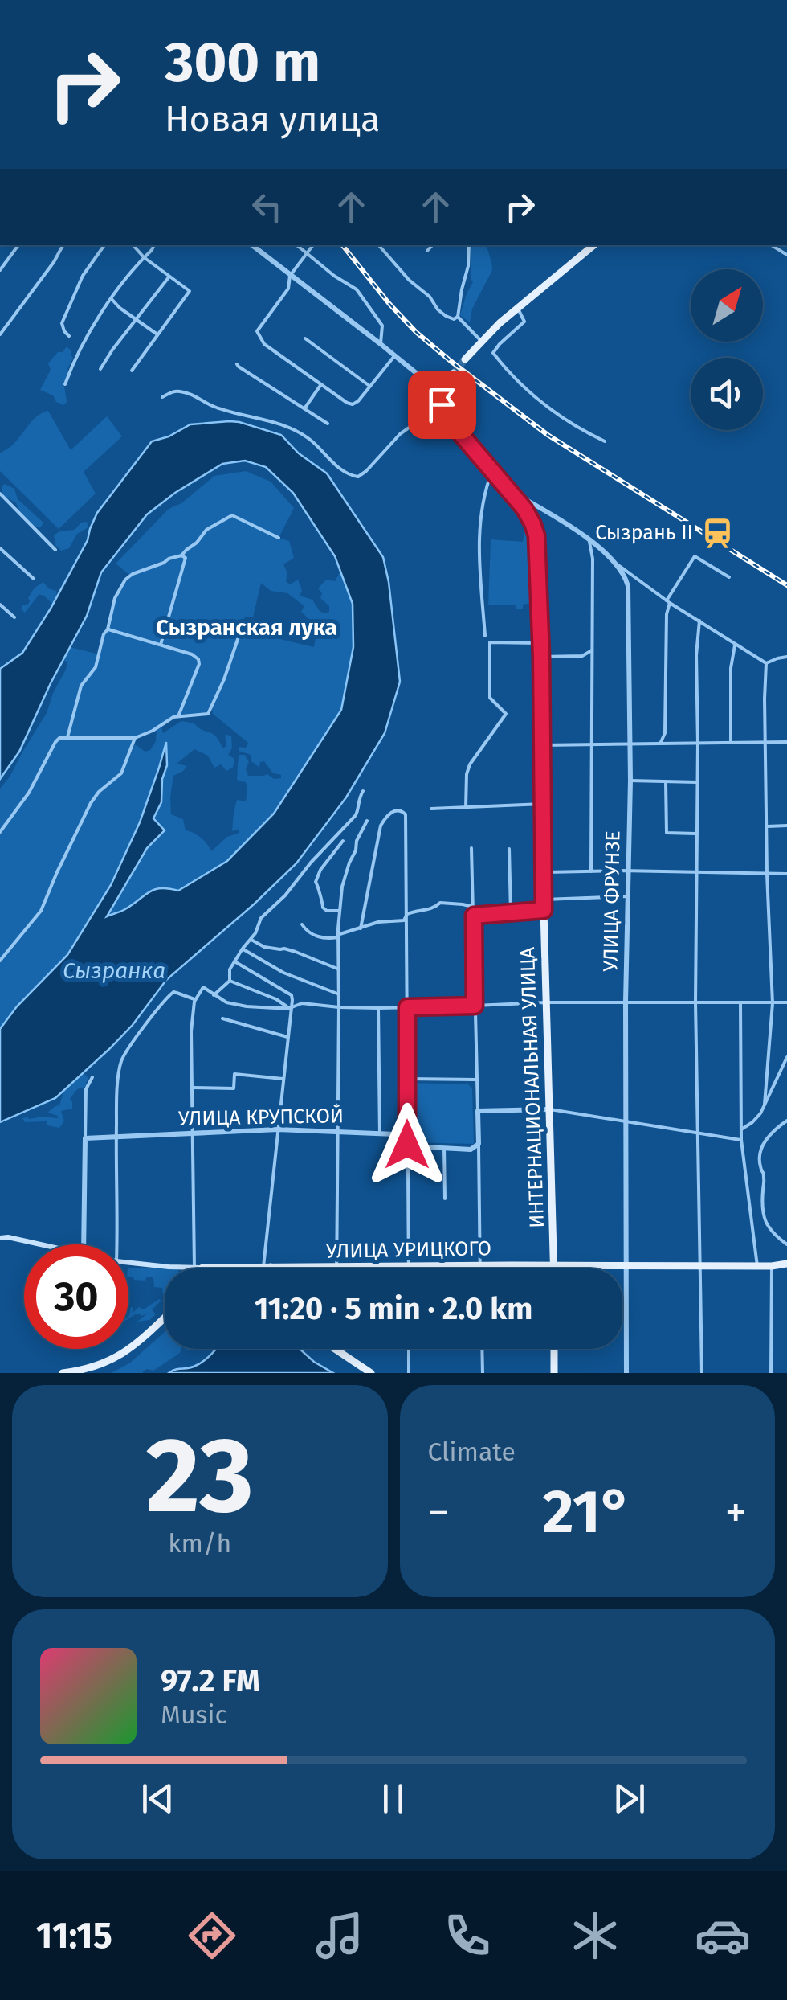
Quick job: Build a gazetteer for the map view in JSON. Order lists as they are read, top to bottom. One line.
{"streets":{"main road":["ИНТЕРНАЦИОНАЛЬНАЯ УЛИЦА","УЛИЦА УРИЦКОГО"],"street":["УЛИЦА ФРУНЗЕ","УЛИЦА КРУПСКОЙ"]},"crossings":[["УЛИЦА ФРУНЗЕ","ИНТЕРНАЦИОНАЛЬНАЯ УЛИЦА"],["УЛИЦА ФРУНЗЕ","УЛИЦА УРИЦКОГО"],["ИНТЕРНАЦИОНАЛЬНАЯ УЛИЦА","УЛИЦА УРИЦКОГО"]],"districts":["Сызранская лука"],"water":["Сызранка"],"places":{"station":["Сызрань II"]},"north":"top right","page":{"turn":["300 m","Новая улица"],"limit":"30","trip":"11:20 · 5 min · 2.0 km","tile":[["23","km/h"],"Climate"],"heat":["−","21°","+"],"song":["97.2 FM","Music"],"tabs":"11:15"}}
